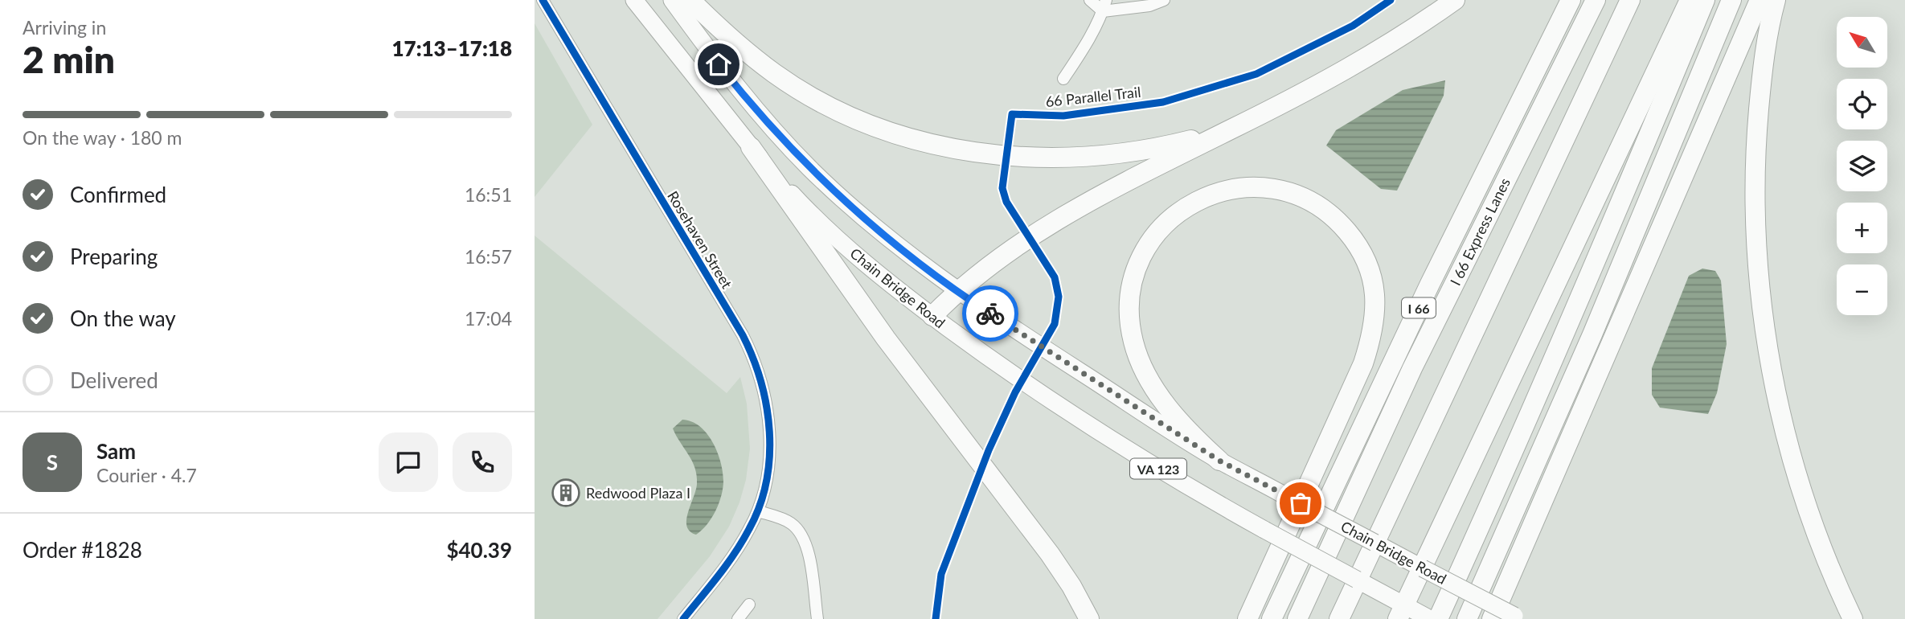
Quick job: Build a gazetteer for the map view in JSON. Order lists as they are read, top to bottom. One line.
{"streets":{"highway":["I 66 Express Lanes","I 66"],"main road":["Chain Bridge Road","VA 123"],"street":["Rosehaven Street"],"cycle path":["66 Parallel Trail"]},"places":{"building":["Redwood Plaza I"]},"north":"top left","page":{"heading":["2 min","Arriving in","17:13–17:18"],"panel":["Sam","Courier · 4.7","Order #1828","$40.39"],"map_buttons":["+","−"],"bar":"On the way · 180 m","list":[["Confirmed","16:51"],["Preparing","16:57"],["On the way","17:04"],"Delivered"],"round":"S"}}
